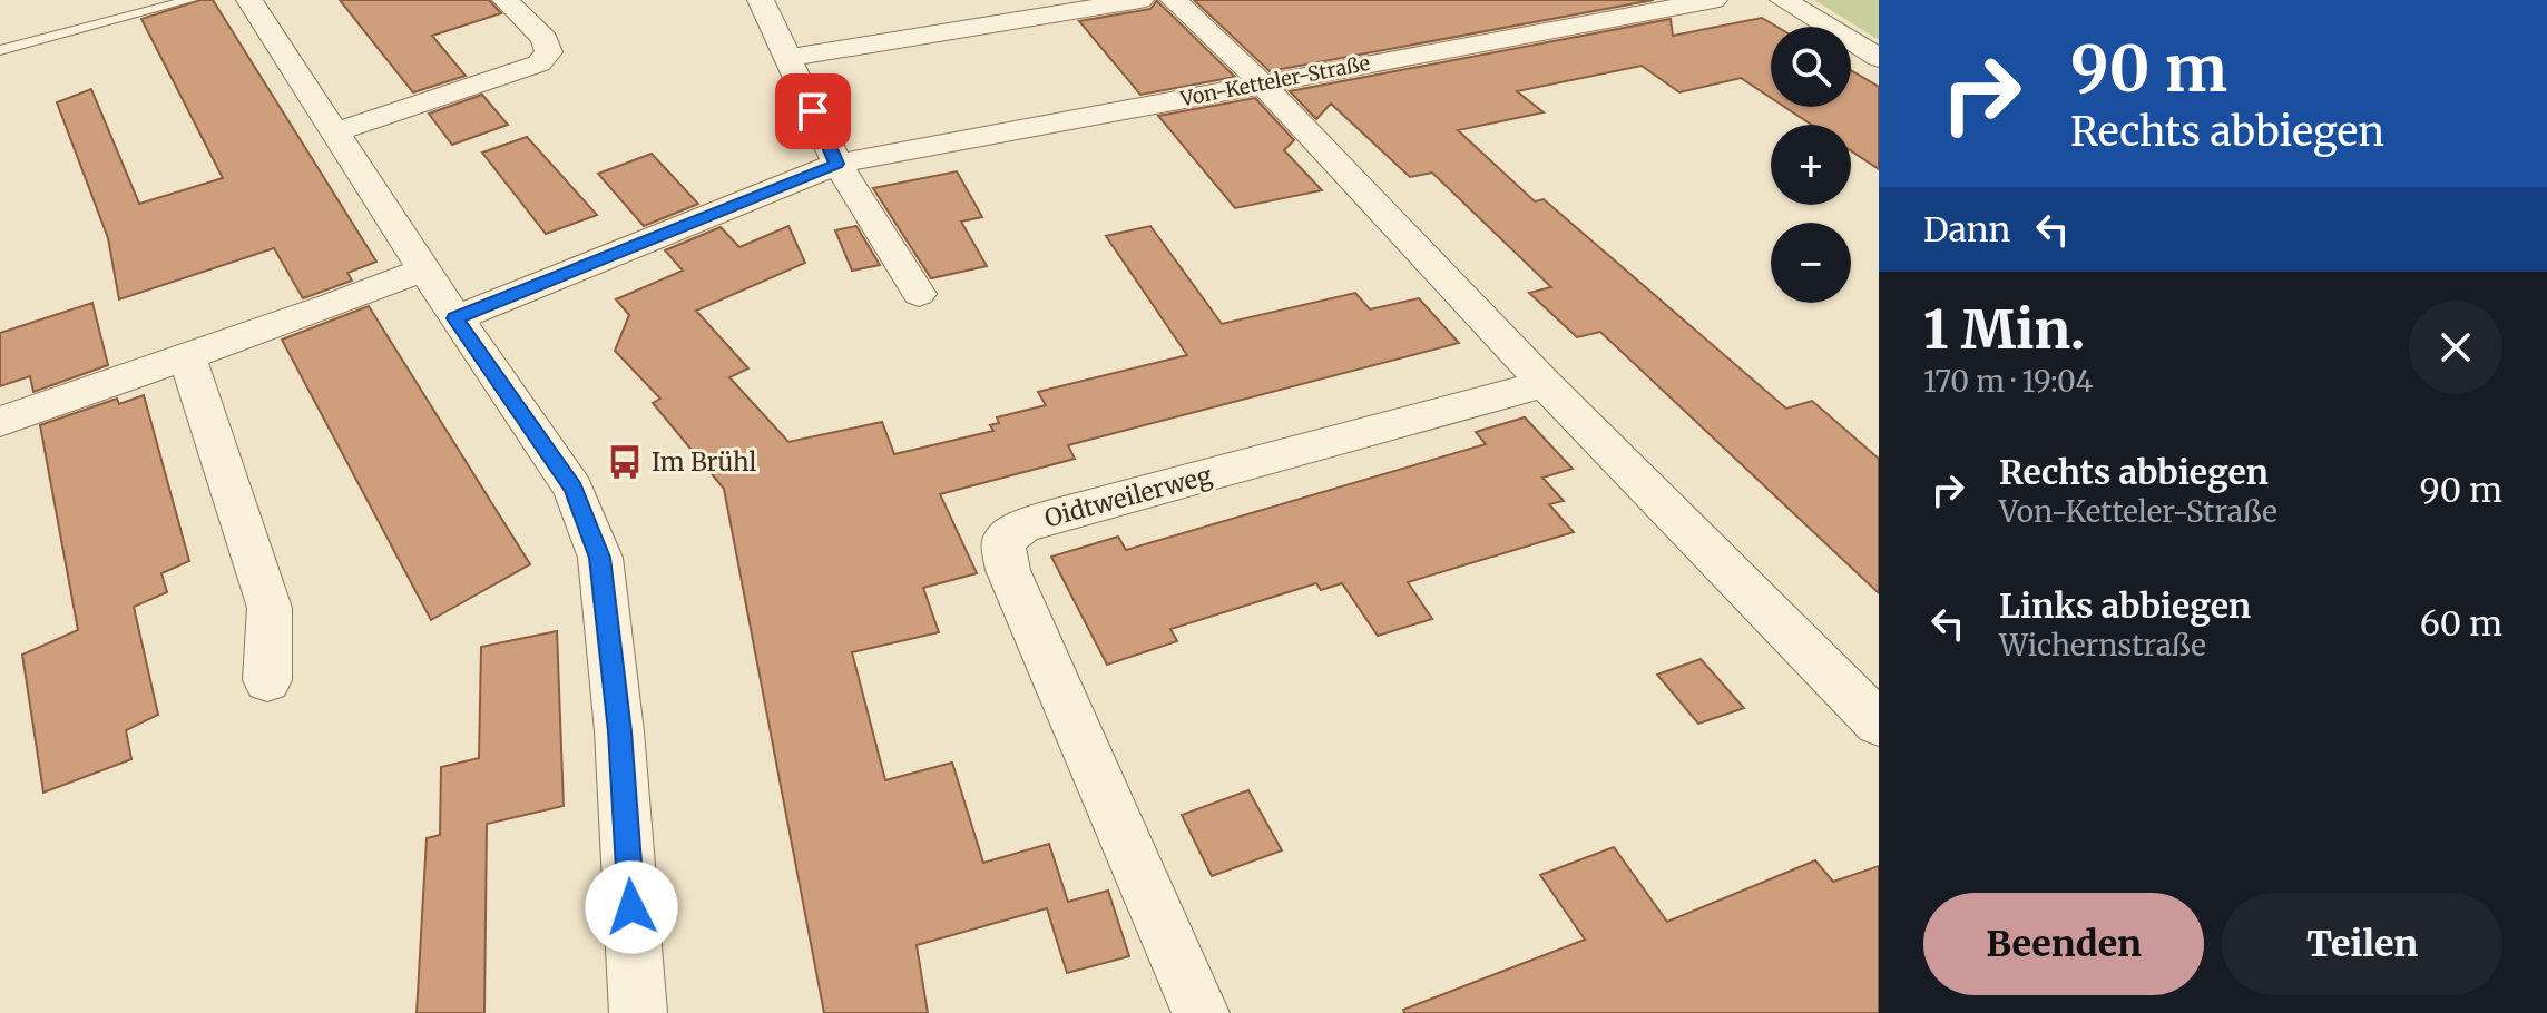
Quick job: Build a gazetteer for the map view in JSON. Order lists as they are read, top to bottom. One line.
{"streets":{"street":["Von-Ketteler-Straße","Oidtweilerweg"]},"places":{"bus stop":["Im Brühl"]},"page":{"turn":["90 m","Rechts abbiegen"],"map_buttons":["+","−"],"then":"Dann","heading":["1 Min.","170 m · 19:04"],"list":[{"name":"Rechts abbiegen","note":"Von-Ketteler-Straße","value":"90 m"},{"name":"Links abbiegen","note":"Wichernstraße","value":"60 m"}],"buttons":["Beenden","Teilen"]}}
